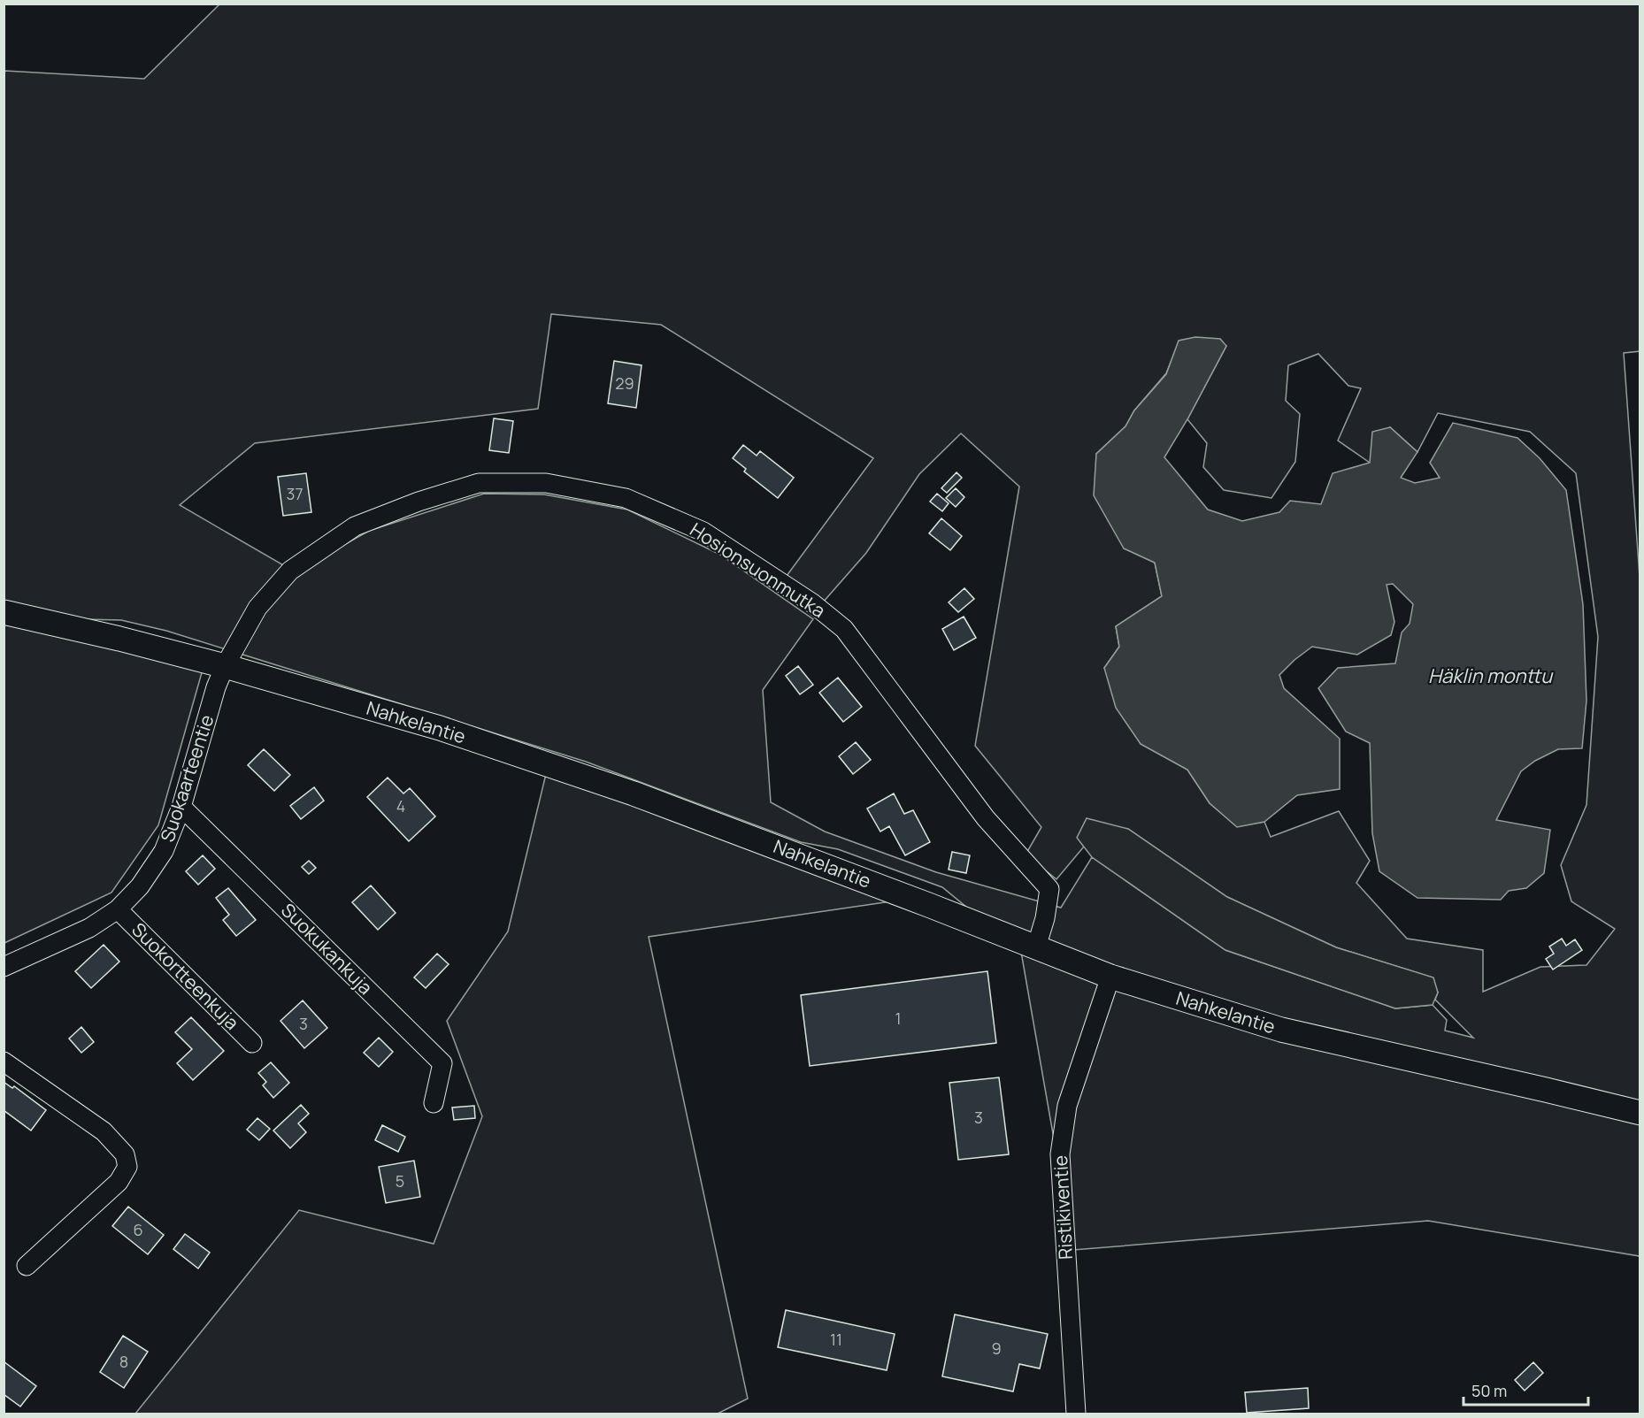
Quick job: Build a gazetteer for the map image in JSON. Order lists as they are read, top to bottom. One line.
{"streets":{"main road":["Nahkelantie"],"street":["Hosionsuonmutka","Suokaarteentie","Suokukankuja","Suokortteenkuja","Ristikiventie"]},"crossings":[["Hosionsuonmutka","Nahkelantie"],["Hosionsuonmutka","Suokaarteentie"],["Nahkelantie","Suokaarteentie"],["Nahkelantie","Ristikiventie"],["Suokaarteentie","Suokukankuja"],["Suokaarteentie","Suokortteenkuja"]],"water":["Häklin monttu"],"house_numbers":["29","37","4","1","3","3","5","6","11","9","8"],"scale_bar":"50 m"}
